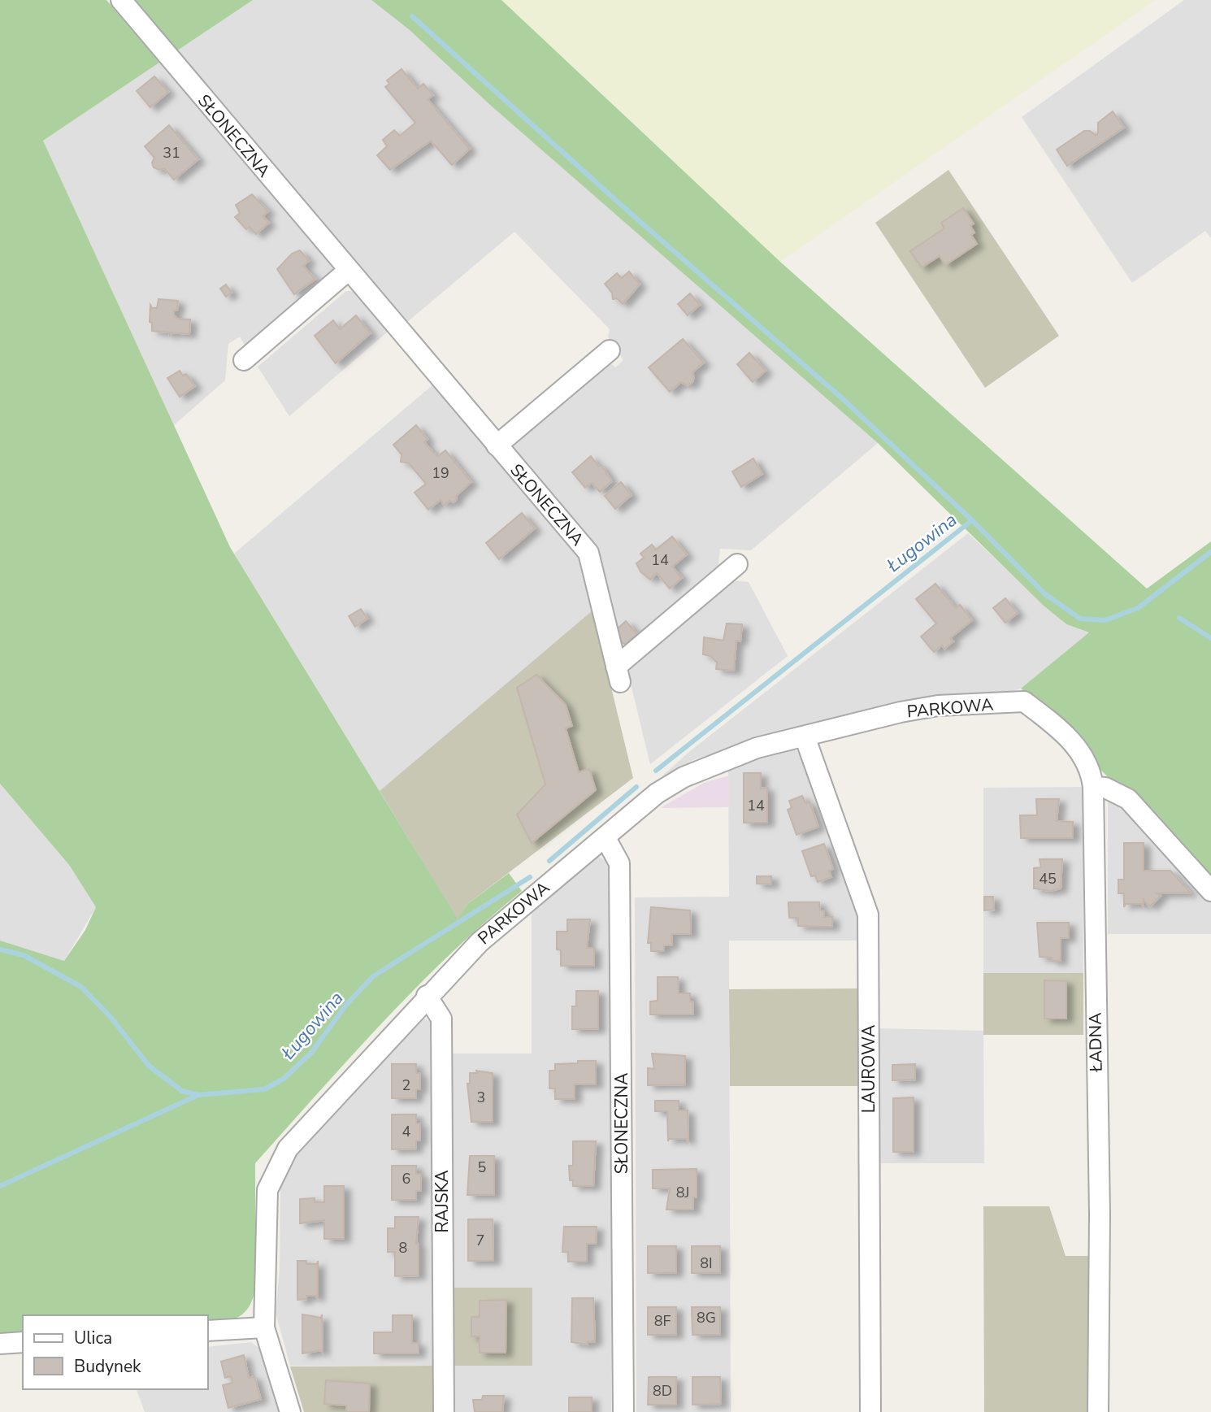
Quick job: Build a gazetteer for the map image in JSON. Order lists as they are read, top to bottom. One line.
{"streets":{"street":["SŁONECZNA","PARKOWA","ŁADNA","LAUROWA","RAJSKA"]},"crossings":[["SŁONECZNA","PARKOWA"],["PARKOWA","ŁADNA"],["PARKOWA","LAUROWA"],["PARKOWA","RAJSKA"]],"water":["Ługowina"],"house_numbers":["31","19","14","14","45","2","3","4","5","6","8J","7","8","8I","8G","8F","8D"],"legend":["Ulica","Budynek"]}
